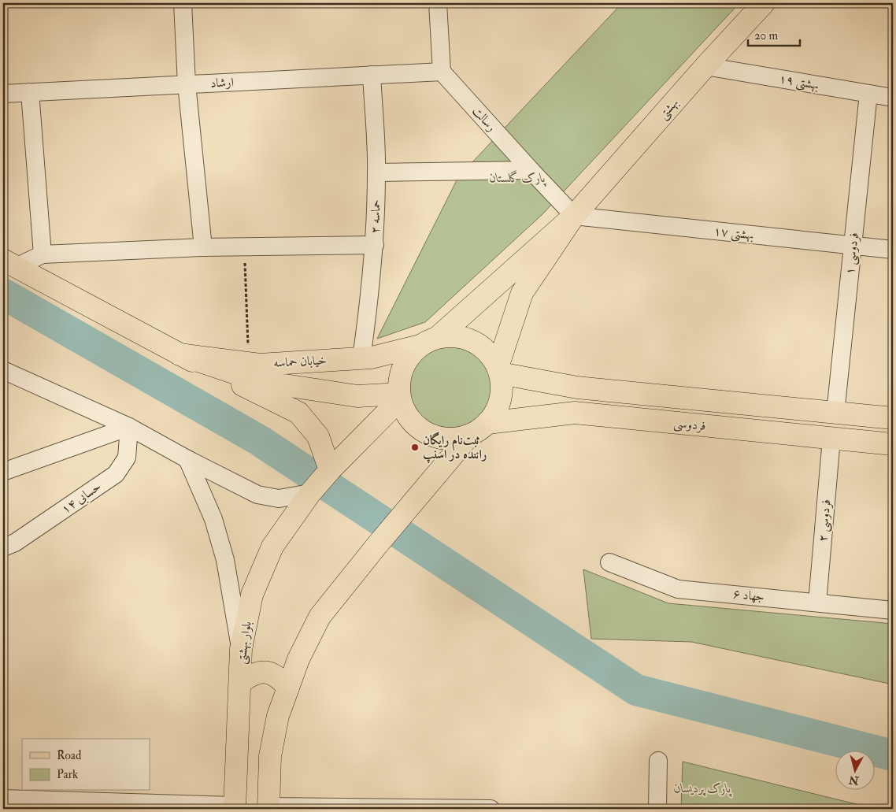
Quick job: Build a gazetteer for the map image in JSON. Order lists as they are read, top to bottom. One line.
{"streets":{"main road":["بهشتی","خیابان حماسه","فردوسی","بلوار بهشتی"],"street":["بهشتی ۱۹","ارشاد","رسالت","حماسه ۲","بهشتی ۱۷","فردوسی ۱","حسابی ۱۴","فردوسی ۲","جهاد ۶"]},"crossings":[["بهشتی ۱۹","بهشتی"],["بهشتی ۱۹","فردوسی ۱"],["ارشاد","رسالت"],["ارشاد","حماسه ۲"],["بهشتی","رسالت"],["بهشتی","بهشتی ۱۷"],["رسالت","بهشتی ۱۷"],["حماسه ۲","خیابان حماسه"],["بهشتی ۱۷","فردوسی ۱"],["فردوسی ۱","فردوسی"],["خیابان حماسه","فردوسی"],["خیابان حماسه","بلوار بهشتی"],["فردوسی","فردوسی ۲"],["فردوسی","بلوار بهشتی"],["فردوسی ۲","جهاد ۶"]],"parks":["پارک گلستان","پارک پردیسان"],"places":["ثبت‌نام رایگان راننده در اسنپ"],"legend":["Road","Park"],"scale_bar":"20 m","north":"bottom"}
